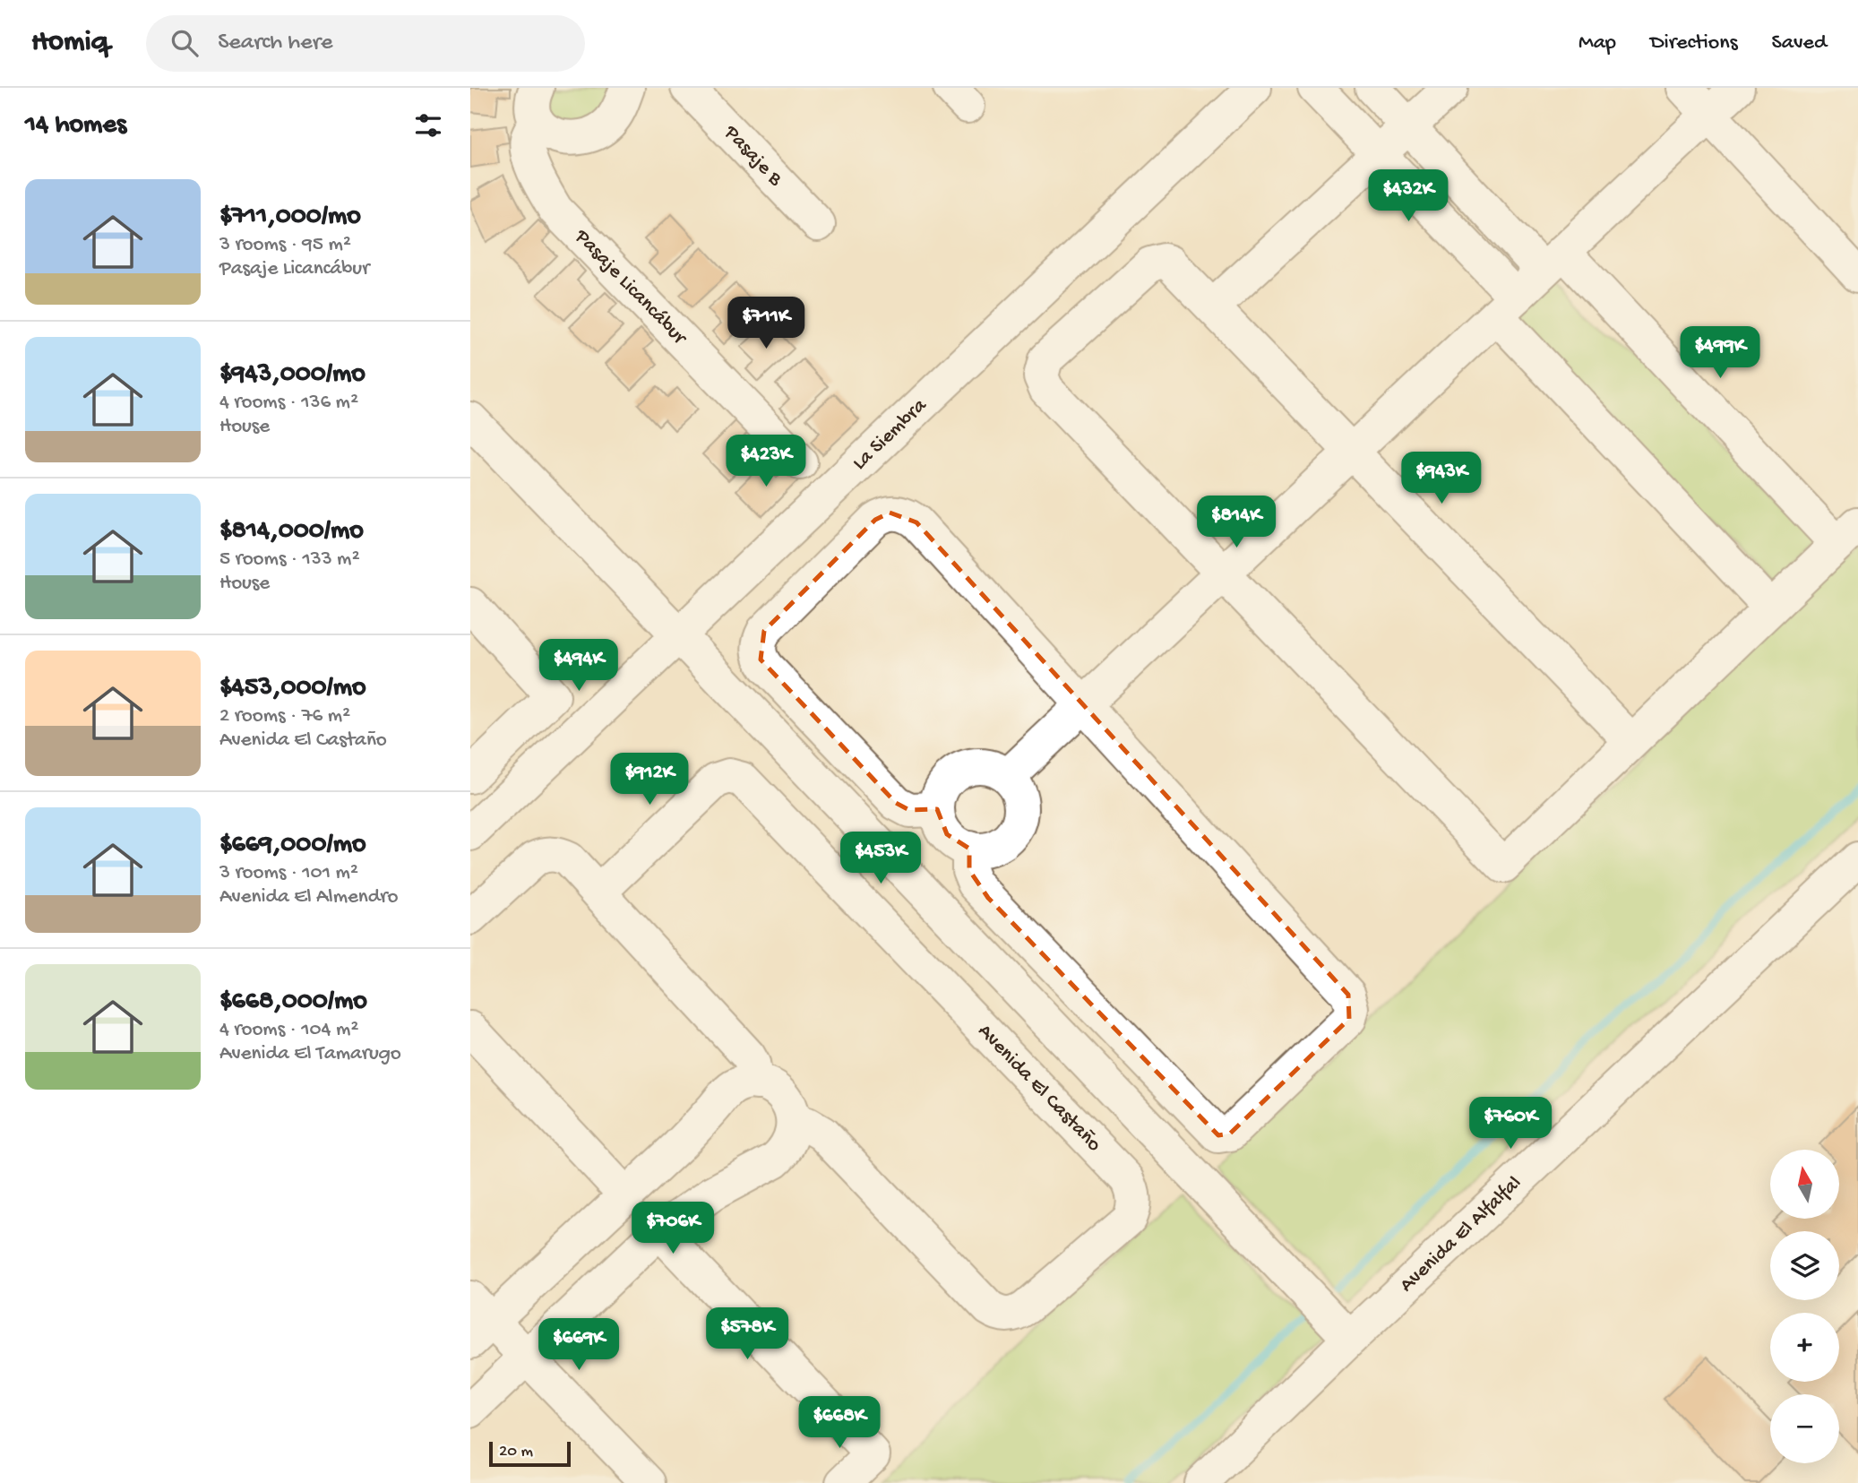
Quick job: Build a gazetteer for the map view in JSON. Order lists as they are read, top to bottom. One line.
{"streets":{"street":["Pasaje B","Pasaje Licancábur","La Siembra","Avenida El Castaño","Avenida El Alfalfal"]},"scale_bar":"20 m","north":"top","page":{"header":"Homiq","search":"Search here","nav":["Map","Directions","Saved"],"heading":"14 homes","list":[{"name":"$711,000/mo","note":"3 rooms · 95 m² · Pasaje Licancábur"},{"name":"$943,000/mo","note":"4 rooms · 136 m² · House"},{"name":"$814,000/mo","note":"5 rooms · 133 m² · House"},{"name":"$453,000/mo","note":"2 rooms · 76 m² · Avenida El Castaño"},{"name":"$669,000/mo","note":"3 rooms · 101 m² · Avenida El Almendro"},{"name":"$668,000/mo","note":"4 rooms · 104 m² · Avenida El Tamarugo"}],"price":["$432K","$711K","$499K","$423K","$943K","$814K","$494K","$912K","$453K","$760K","$706K","$578K","$669K","$668K"],"map_buttons":["+","−"],"scale":"20 m"}}
